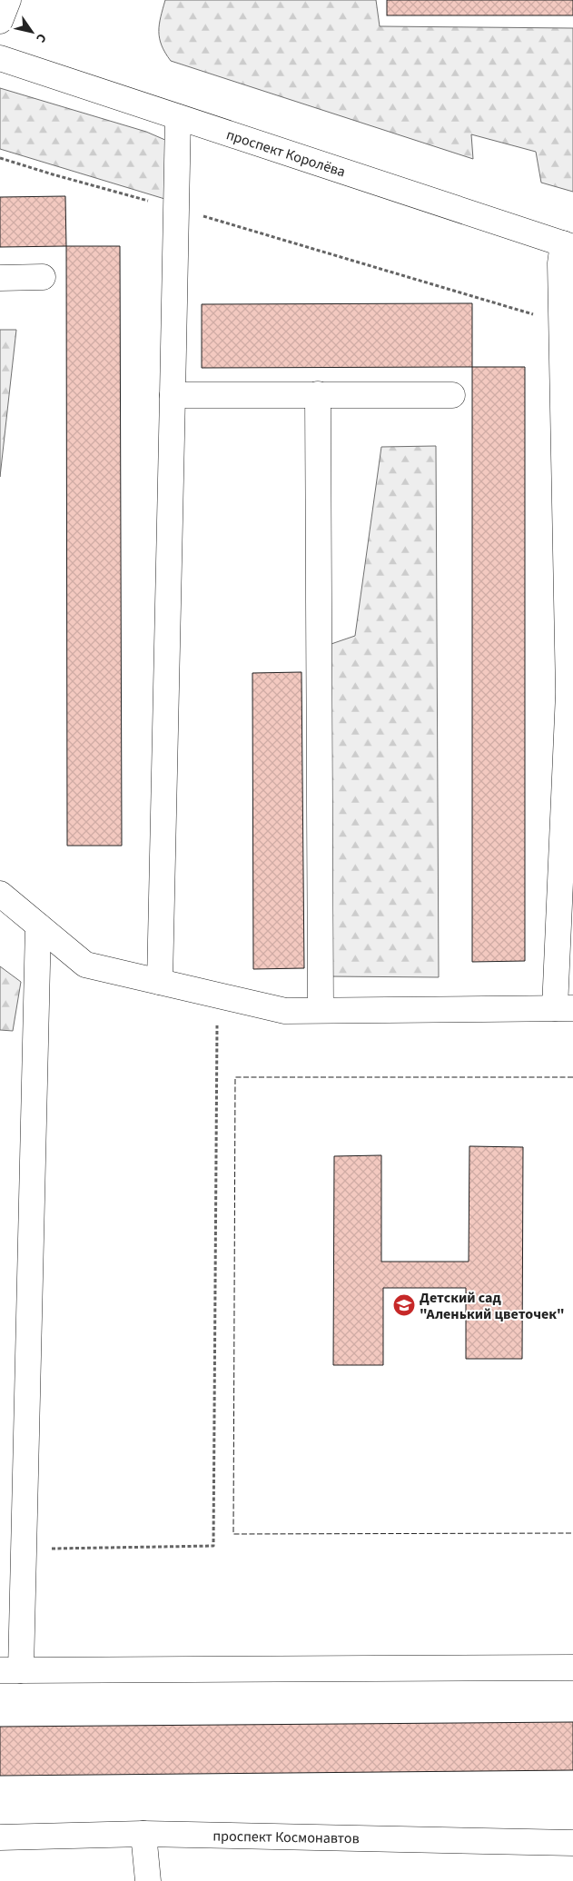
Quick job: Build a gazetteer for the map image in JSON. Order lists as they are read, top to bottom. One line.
{"streets":{"main road":["проспект Королёва","проспект Космонавтов"]},"places":{"school or university":["Детский сад \"Аленький цветочек\""]},"north":"bottom right"}
